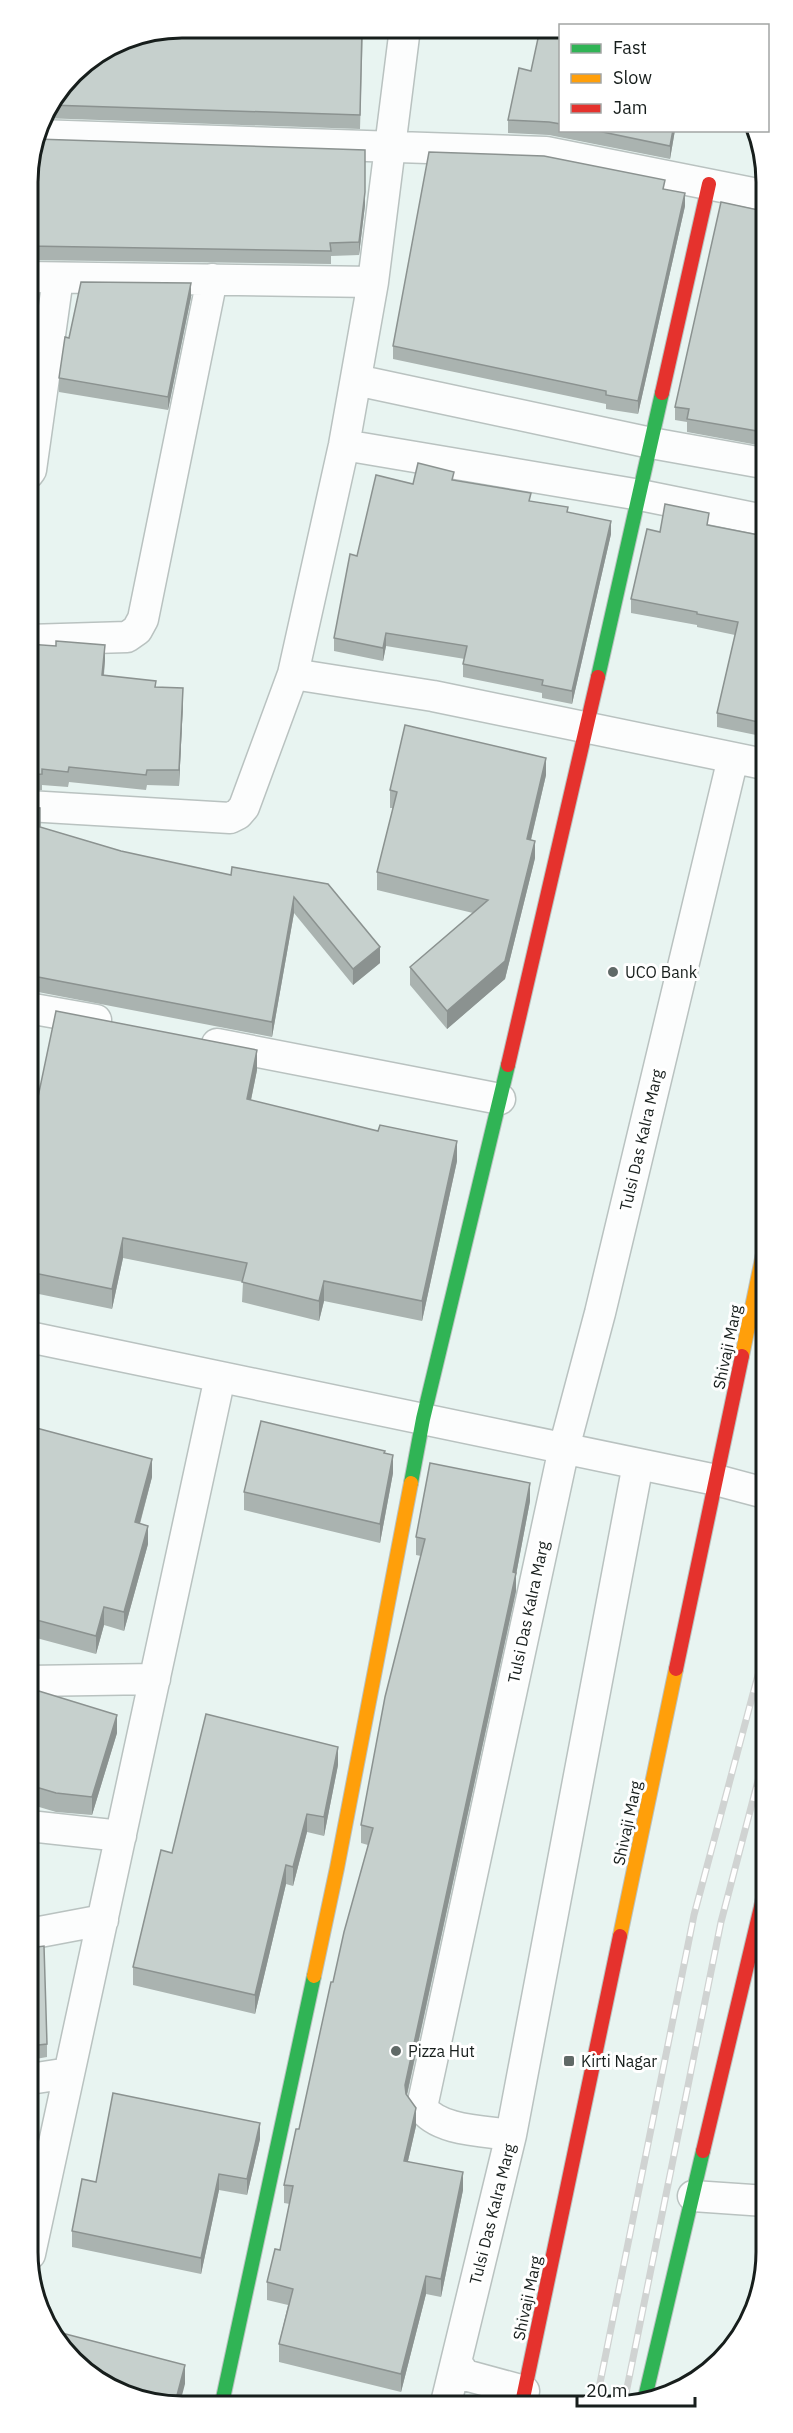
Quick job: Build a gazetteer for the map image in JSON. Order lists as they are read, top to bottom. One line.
{"streets":{"street":["Tulsi Das Kalra Marg","Shivaji Marg"]},"places":{"other":["UCO Bank","Pizza Hut"],"transit":["Kirti Nagar"]},"legend":["Fast","Slow","Jam"],"scale_bar":"20 m"}
